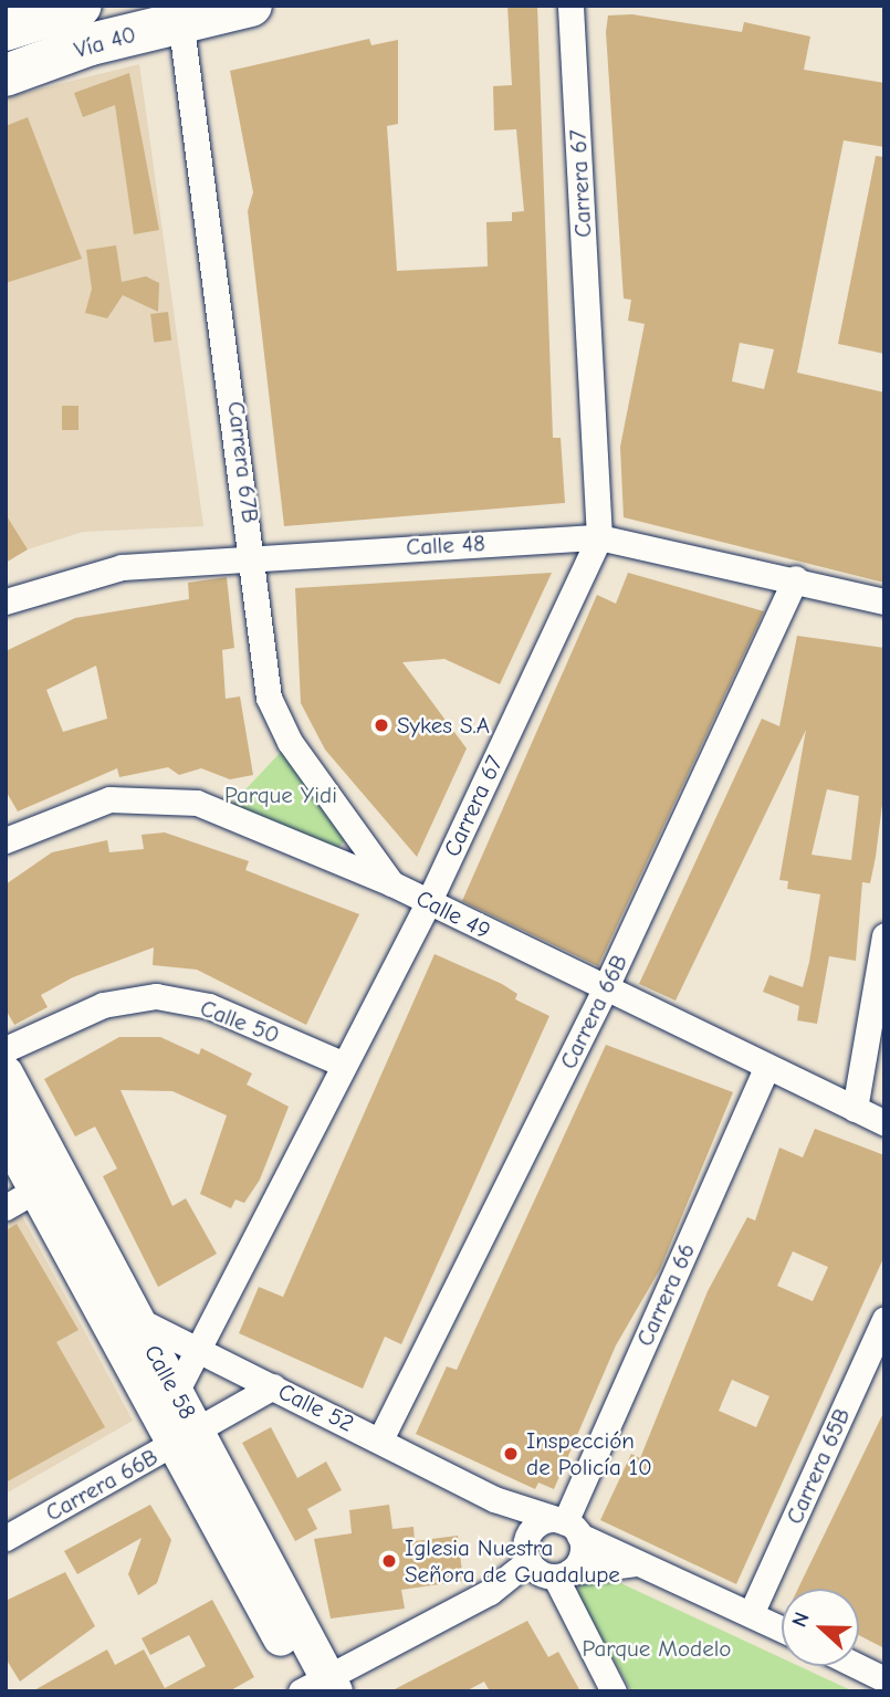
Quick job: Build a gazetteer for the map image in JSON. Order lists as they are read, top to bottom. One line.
{"streets":{"highway":["Vía 40"],"street":["Carrera 67","Carrera 67B","Calle 48","Calle 49","Carrera 66B","Calle 50","Carrera 66","Calle 58","Calle 52","Carrera 65B"]},"crossings":[["Vía 40","Carrera 67B"],["Carrera 67","Calle 48"],["Carrera 67","Calle 49"],["Carrera 67","Carrera 66B"],["Carrera 67","Calle 50"],["Carrera 67","Calle 58"],["Carrera 67","Calle 52"],["Carrera 67B","Calle 48"],["Carrera 67B","Calle 49"],["Calle 48","Carrera 66B"],["Calle 49","Carrera 66B"],["Calle 49","Carrera 66"],["Carrera 66B","Calle 58"],["Carrera 66B","Calle 52"],["Carrera 66","Calle 52"],["Calle 58","Calle 52"],["Calle 52","Carrera 65B"]],"parks":["Parque Yidi","Parque Modelo"],"places":["Sykes S.A","Inspección de Policía 10","Iglesia Nuestra Señora de Guadalupe"],"north":"left"}
